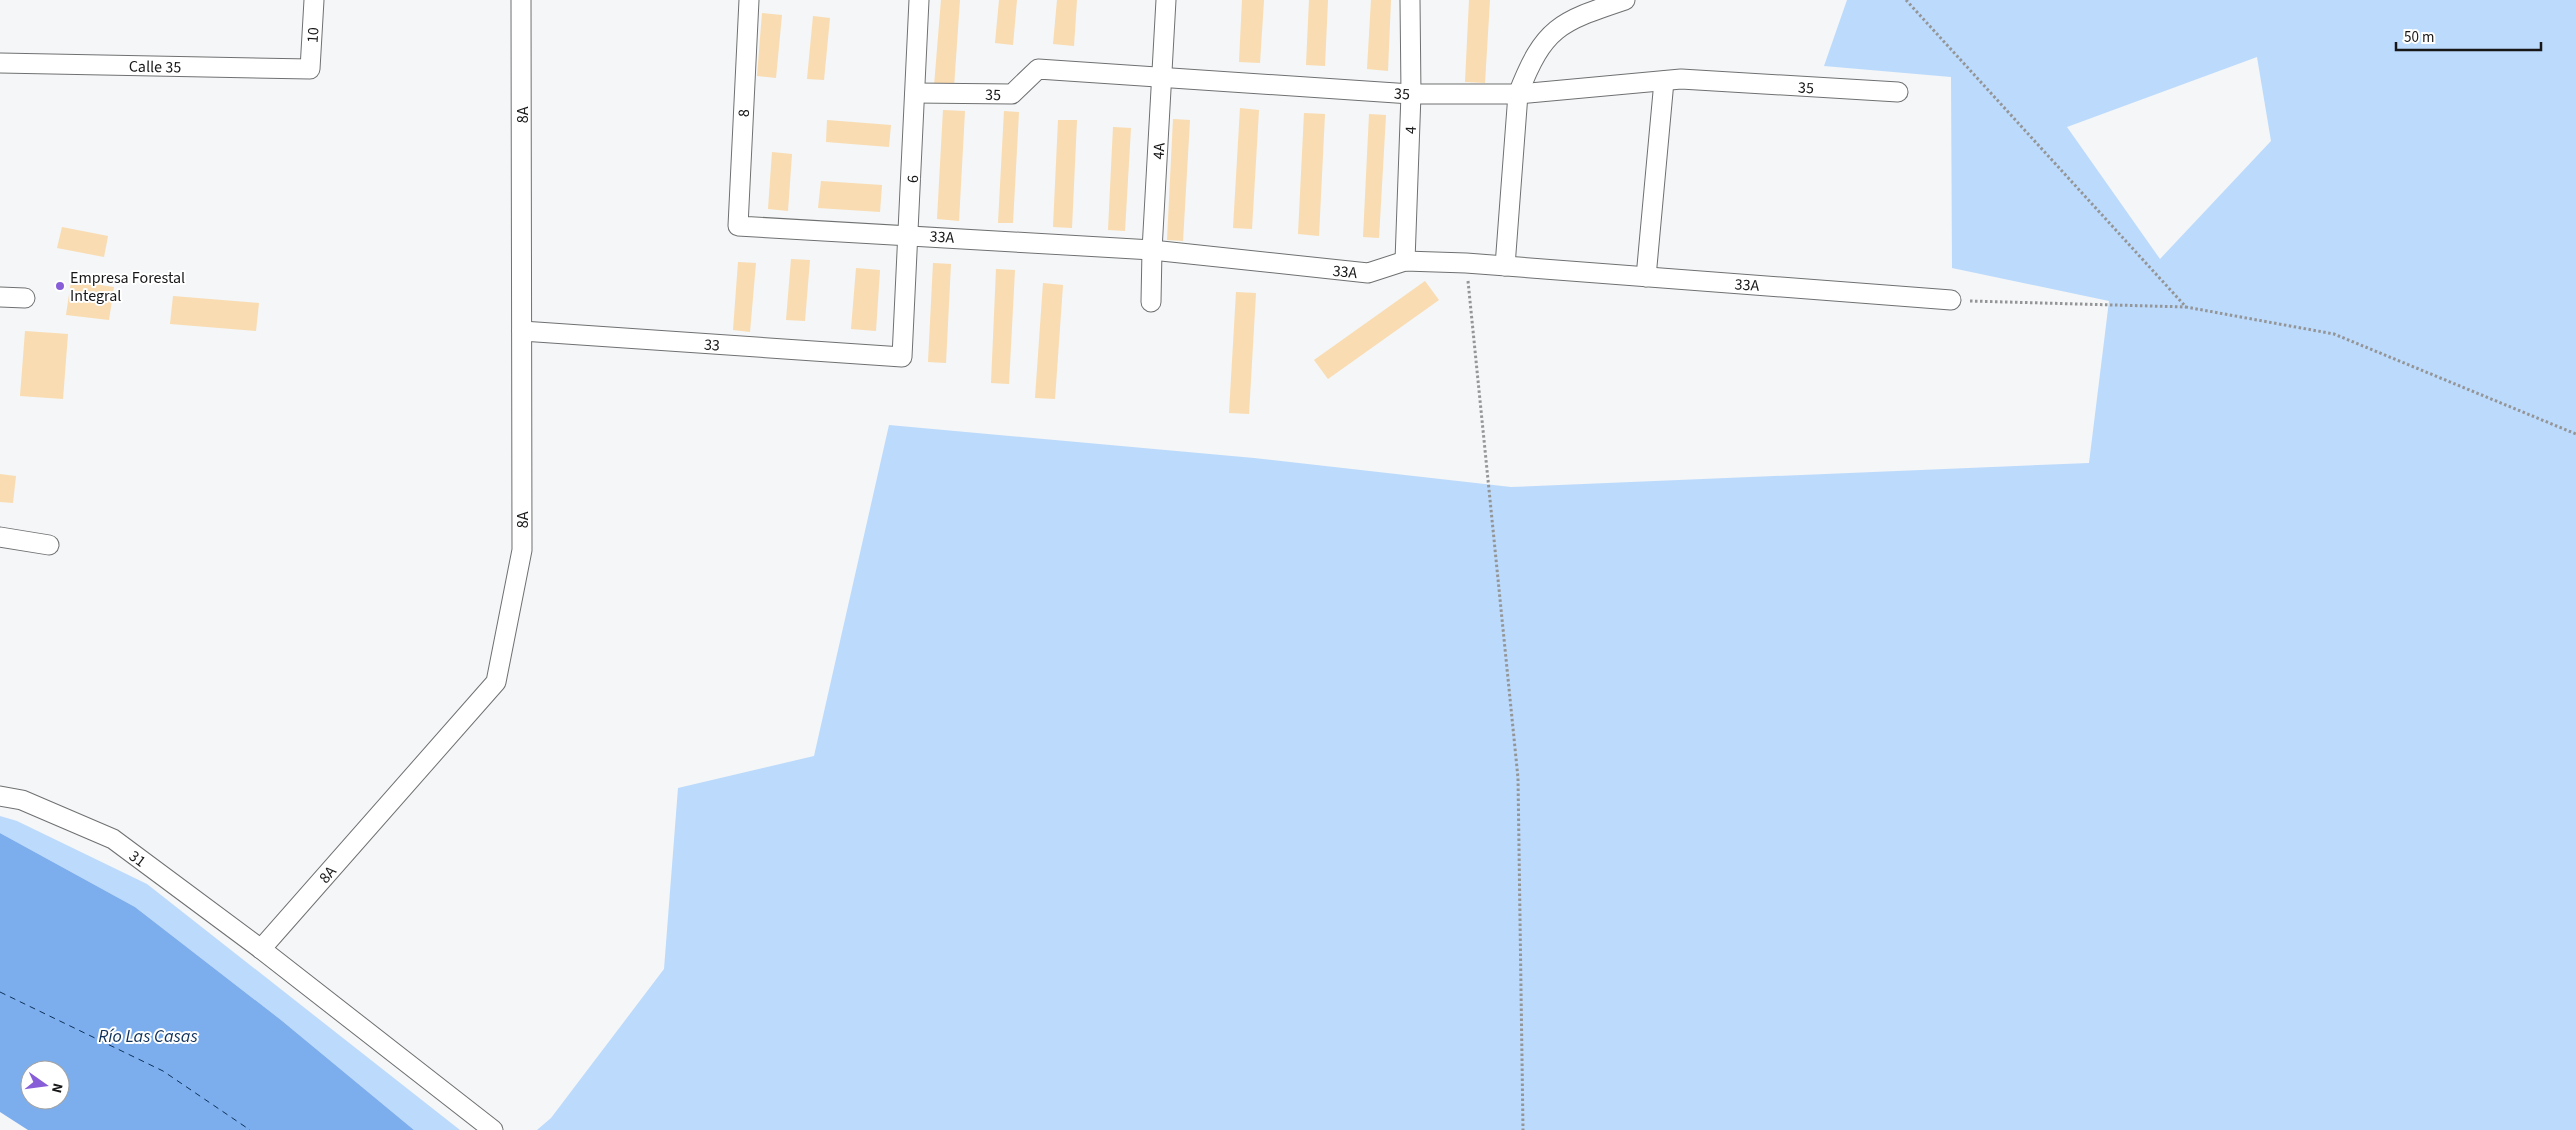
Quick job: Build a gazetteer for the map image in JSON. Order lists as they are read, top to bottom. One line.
{"streets":{"street":["10","Calle 35","35","8","8A","4","4A","6","33A","33","31"]},"crossings":[["10","Calle 35"],["35","4"],["35","4A"],["35","6"],["8","33A"],["8A","33"],["8A","31"],["4","33A"],["4A","33A"],["6","33A"],["6","33"]],"water":["Río Las Casas"],"places":["Empresa Forestal Integral"],"scale_bar":"50 m","north":"right"}
